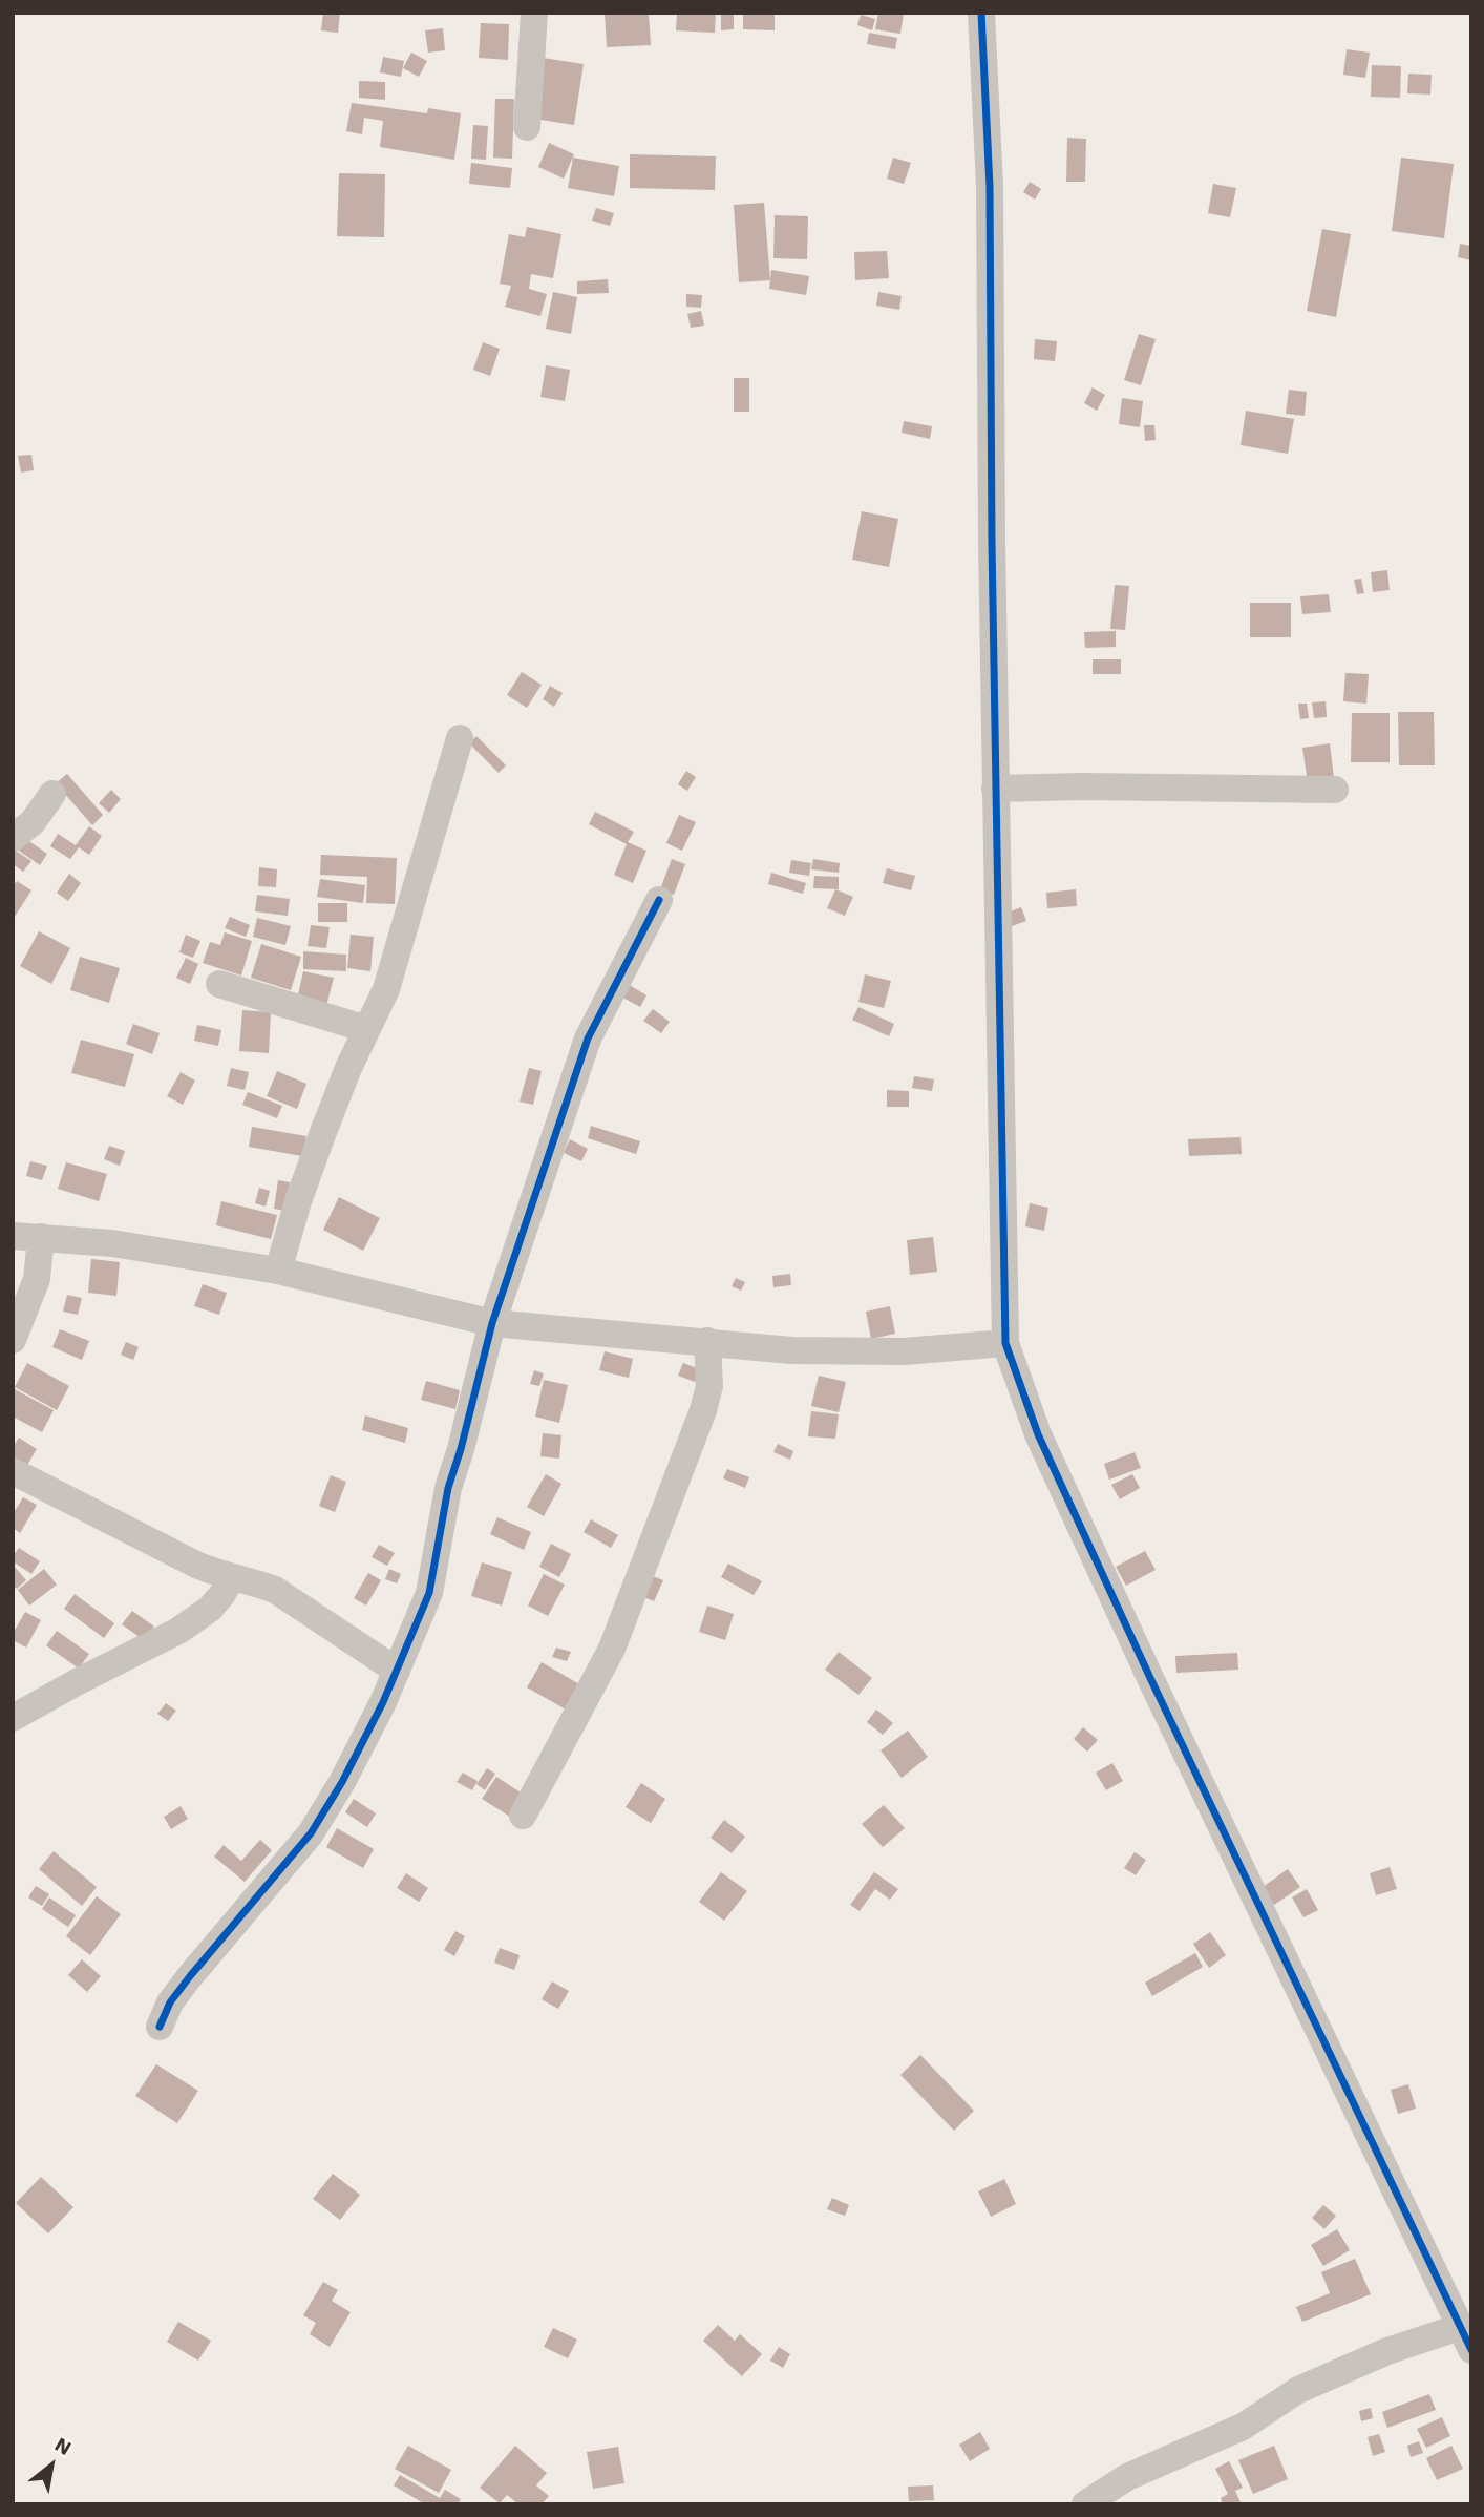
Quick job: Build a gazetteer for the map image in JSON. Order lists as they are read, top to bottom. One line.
{"north":"top right"}
